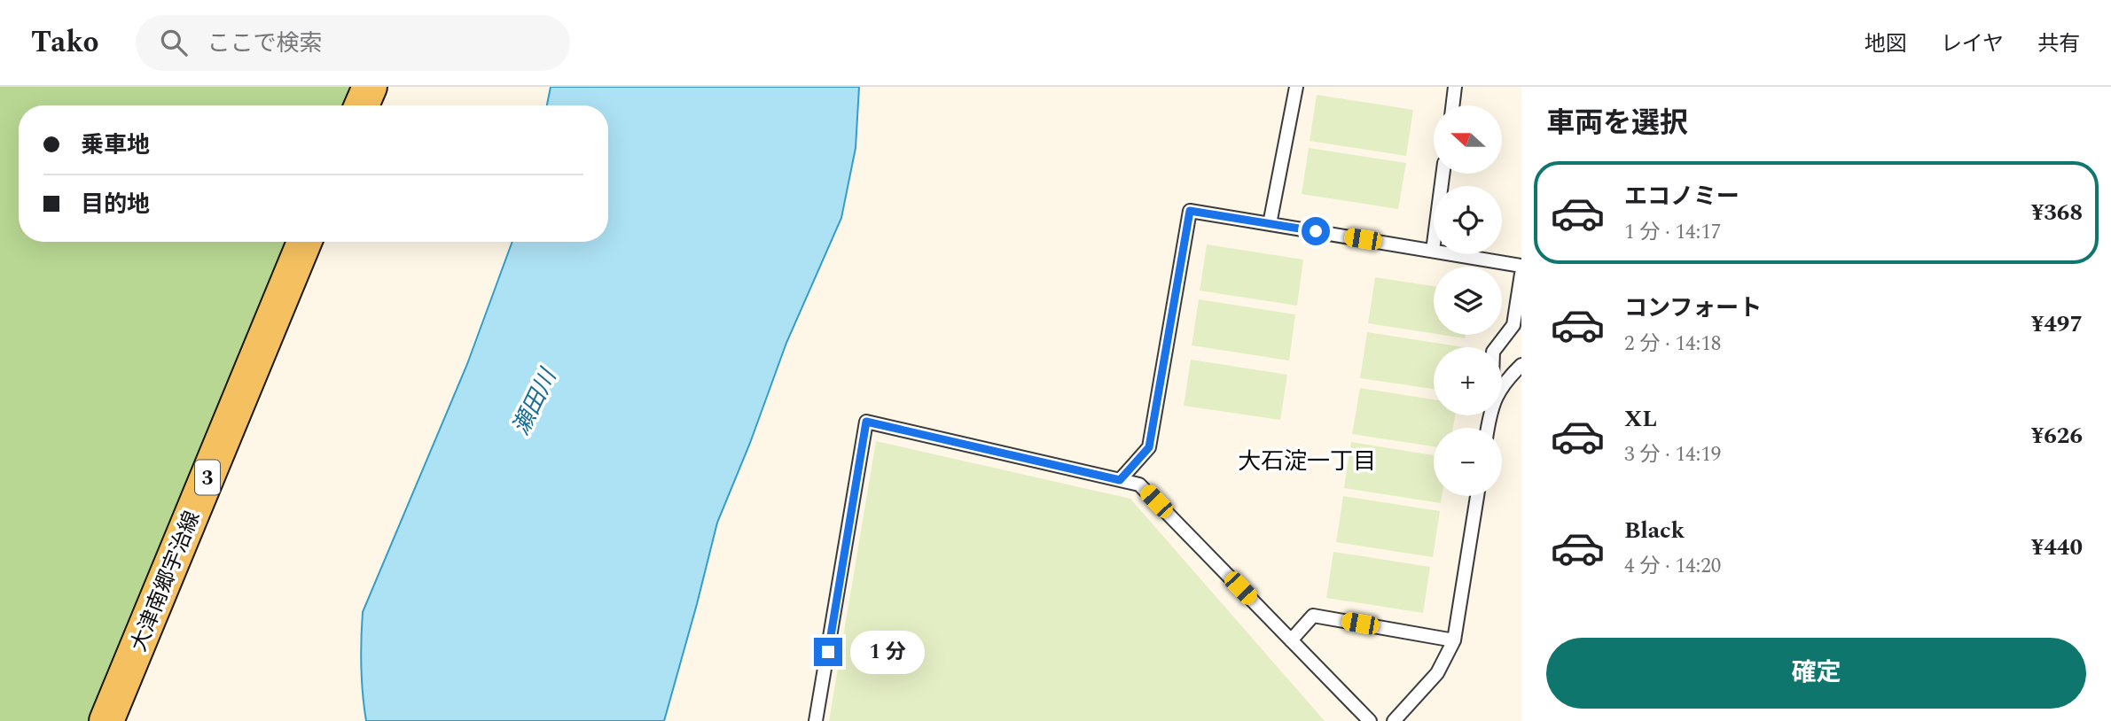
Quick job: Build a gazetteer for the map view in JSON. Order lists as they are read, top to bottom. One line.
{"streets":{"main road":["3","大津南郷宇治線"]},"districts":["大石淀一丁目"],"water":["瀬田川"],"north":"left","page":{"header":"Tako","search":"ここで検索","nav":["地図","レイヤ","共有"],"heading":"車両を選択","map_buttons":["+","−"],"banner":["乗車地","目的地"],"list":[{"name":"エコノミー","note":"1 分 · 14:17","value":"¥368"},{"name":"コンフォート","note":"2 分 · 14:18","value":"¥497"},{"name":"XL","note":"3 分 · 14:19","value":"¥626"},{"name":"Black","note":"4 分 · 14:20","value":"¥440"}],"buttons":"確定","bubble":"1 分"}}
